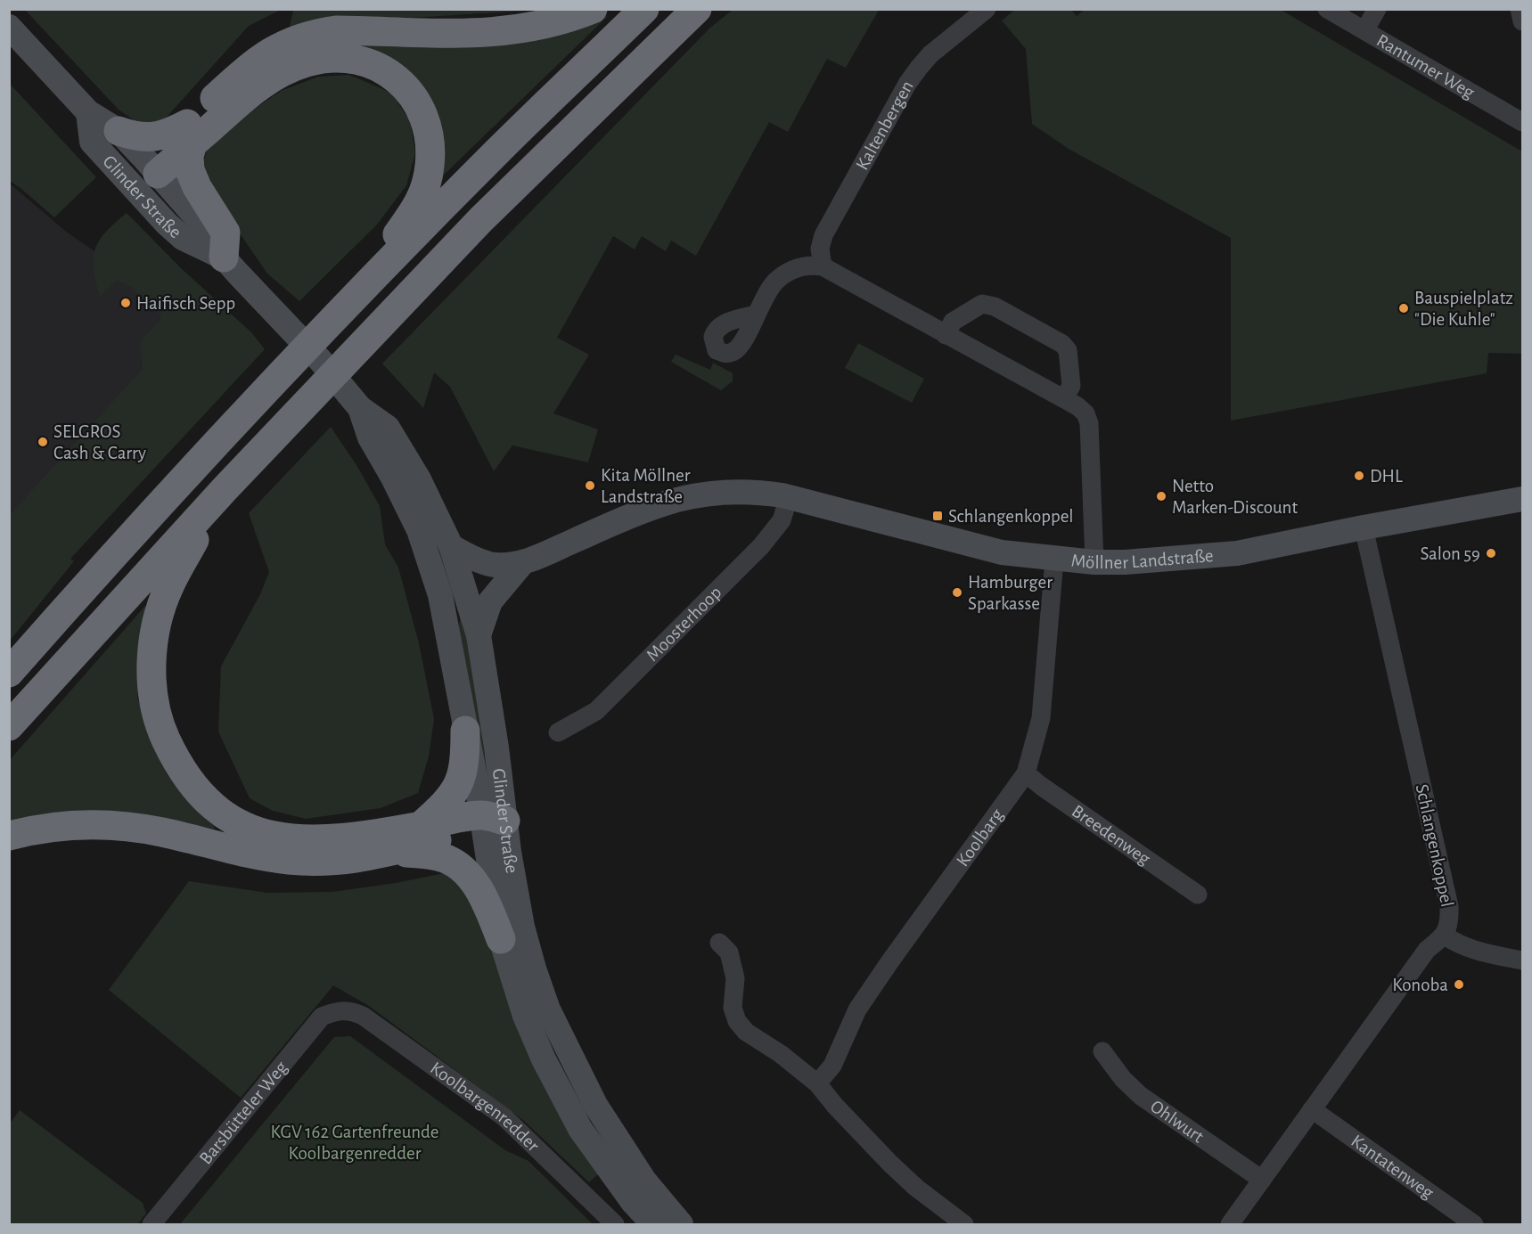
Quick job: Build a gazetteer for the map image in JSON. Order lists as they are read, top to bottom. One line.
{"streets":{"main road":["Glinder Straße","Möllner Landstraße"],"street":["Rantumer Weg","Kaltenbergen","Moosterhoop","Breedenweg","Koolbarg","Schlangenkoppel","Koolbargenredder","Barsbütteler Weg","Ohlwurt","Kantatenweg"]},"crossings":[["Glinder Straße","Möllner Landstraße"],["Möllner Landstraße","Moosterhoop"],["Möllner Landstraße","Koolbarg"],["Möllner Landstraße","Schlangenkoppel"],["Breedenweg","Koolbarg"],["Schlangenkoppel","Ohlwurt"],["Schlangenkoppel","Kantatenweg"],["Koolbargenredder","Barsbütteler Weg"]],"parks":["KGV 162 Gartenfreunde Koolbargenredder"],"places":{"other":["Haifisch Sepp","Bauspielplatz \"Die Kuhle\"","SELGROS Cash & Carry","DHL","Kita Möllner Landstraße","Netto Marken-Discount","Salon 59","Hamburger Sparkasse","Konoba"],"transit":["Schlangenkoppel"]}}
